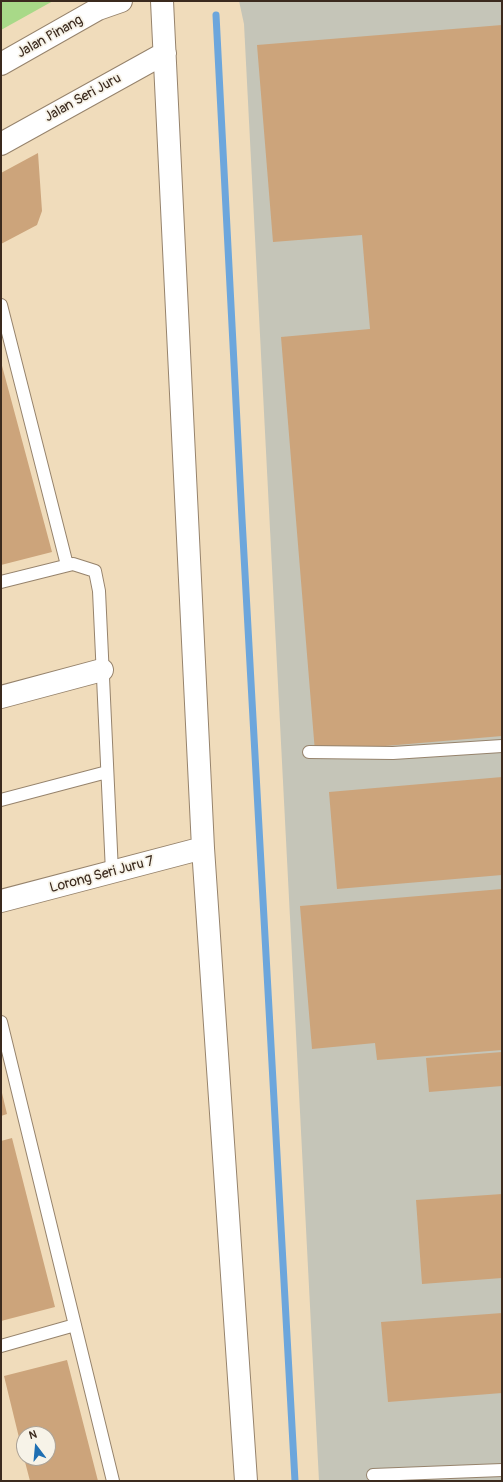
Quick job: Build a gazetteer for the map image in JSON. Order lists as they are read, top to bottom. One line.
{"streets":{"street":["Jalan Pinang","Jalan Seri Juru","Lorong Seri Juru 7"]},"north":"top"}
